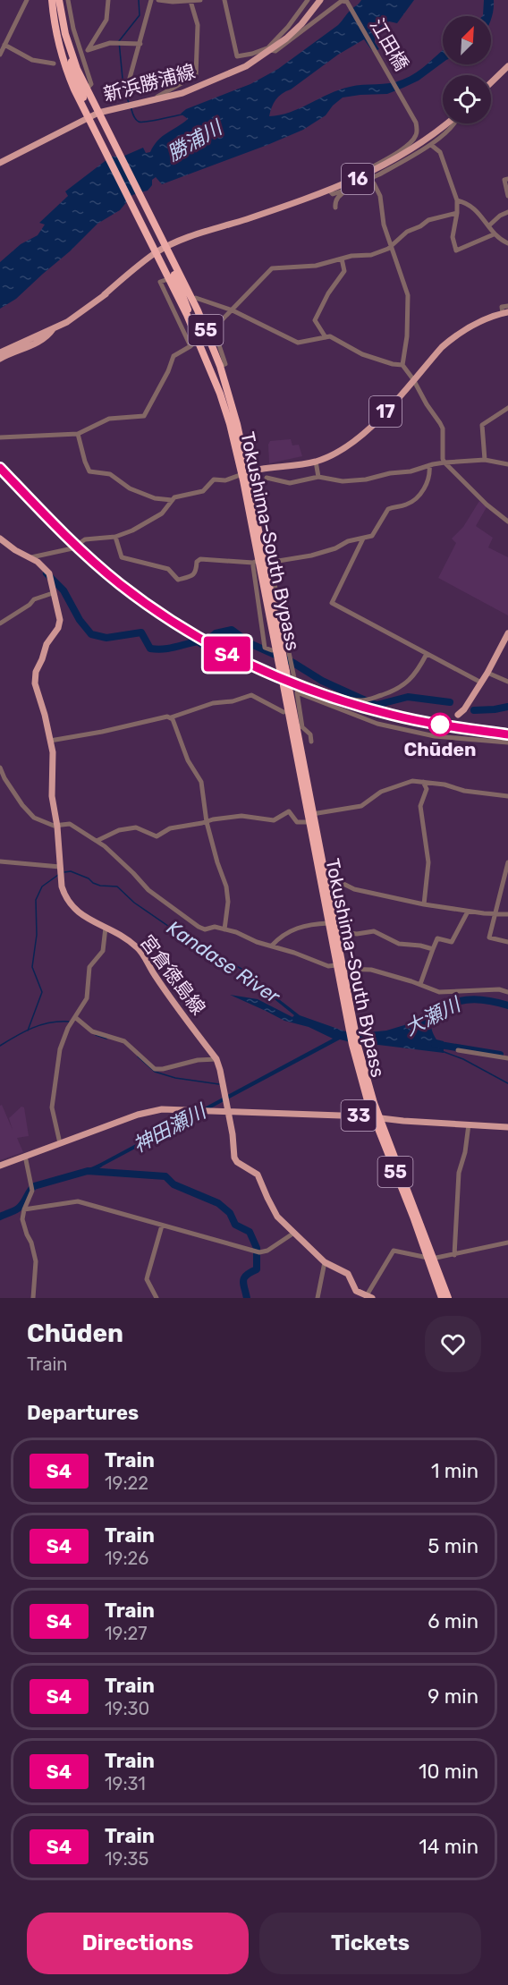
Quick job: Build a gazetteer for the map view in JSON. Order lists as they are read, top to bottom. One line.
{"streets":{"highway":["55","Tokushima-South Bypass"],"main road":["新浜勝浦線","16","17","宮倉徳島線","33"],"street":["江田橋"]},"crossings":[["江田橋","新浜勝浦線"],["江田橋","16"],["新浜勝浦線","Tokushima-South Bypass"],["16","Tokushima-South Bypass"],["17","Tokushima-South Bypass"],["Tokushima-South Bypass","33"],["宮倉徳島線","33"]],"water":["勝浦川","Kandase River","大瀬川","神田瀬川"],"places":["Chūden"],"north":"top right","page":{"on_map":"S4","heading":[["Chūden","Train"],"Departures"],"list":[{"mark":"S4","name":"Train","note":"19:22","value":"1 min"},{"mark":"S4","name":"Train","note":"19:26","value":"5 min"},{"mark":"S4","name":"Train","note":"19:27","value":"6 min"},{"mark":"S4","name":"Train","note":"19:30","value":"9 min"},{"mark":"S4","name":"Train","note":"19:31","value":"10 min"},{"mark":"S4","name":"Train","note":"19:35","value":"14 min"}],"buttons":["Directions","Tickets"]}}
